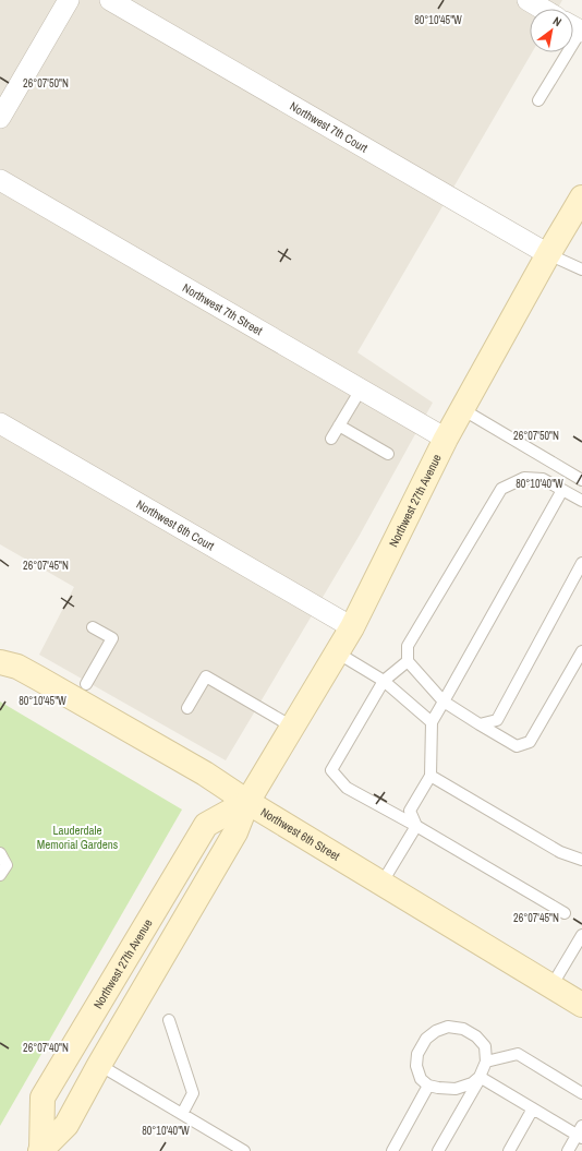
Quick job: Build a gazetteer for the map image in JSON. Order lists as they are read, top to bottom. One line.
{"streets":{"street":["Northwest 7th Court","Northwest 7th Street","Northwest 27th Avenue","Northwest 6th Court","Northwest 6th Street"]},"crossings":[["Northwest 7th Court","Northwest 27th Avenue"],["Northwest 7th Street","Northwest 27th Avenue"],["Northwest 27th Avenue","Northwest 6th Court"],["Northwest 27th Avenue","Northwest 6th Street"]],"parks":["Lauderdale Memorial Gardens"],"north":"top right","coordinates":["80°10'45\"W","26°07'50\"N","80°10'40\"W","26°07'45\"N","26°07'40\"N"]}
